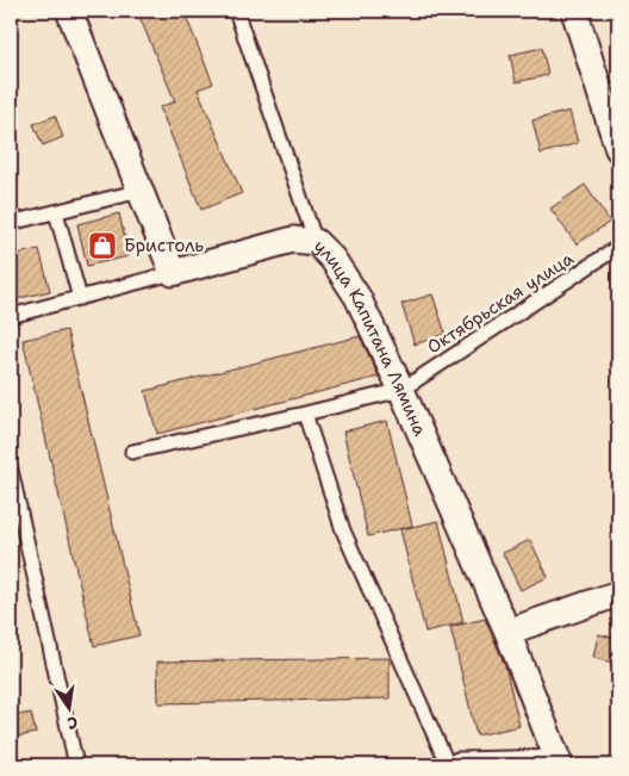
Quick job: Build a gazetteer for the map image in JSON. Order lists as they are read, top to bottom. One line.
{"streets":{"street":["улица Капитана Лямина"],"lane":["Октябрьская улица"]},"crossings":[["Октябрьская улица","улица Капитана Лямина"]],"places":{"shop":["Бристоль"]},"north":"bottom"}
